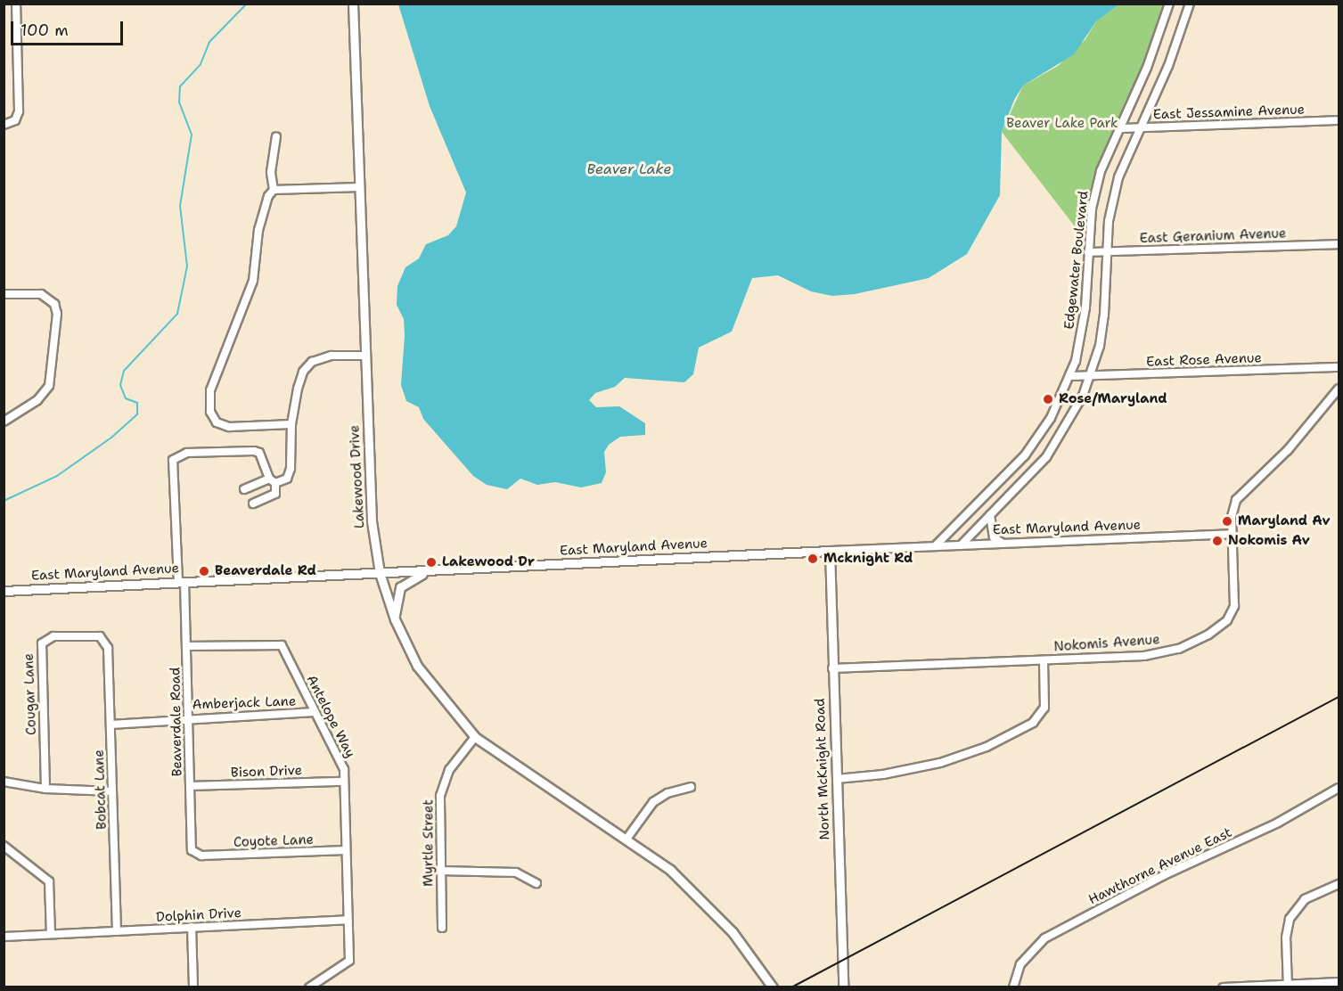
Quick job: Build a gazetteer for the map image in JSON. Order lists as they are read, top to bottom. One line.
{"streets":{"street":["East Jessamine Avenue","East Geranium Avenue","Edgewater Boulevard","East Rose Avenue","Lakewood Drive","East Maryland Avenue","Nokomis Avenue","Cougar Lane","Amberjack Lane","Antelope Way","Beaverdale Road","North McKnight Road","Bison Drive","Bobcat Lane","Coyote Lane","Myrtle Street","Hawthorne Avenue East","Dolphin Drive"]},"crossings":[["East Jessamine Avenue","Edgewater Boulevard"],["East Geranium Avenue","Edgewater Boulevard"],["Edgewater Boulevard","East Rose Avenue"],["Edgewater Boulevard","East Maryland Avenue"],["Lakewood Drive","East Maryland Avenue"],["Lakewood Drive","Myrtle Street"],["East Maryland Avenue","Nokomis Avenue"],["East Maryland Avenue","Beaverdale Road"],["East Maryland Avenue","North McKnight Road"],["Nokomis Avenue","North McKnight Road"],["Cougar Lane","Bobcat Lane"],["Amberjack Lane","Antelope Way"],["Amberjack Lane","Beaverdale Road"],["Amberjack Lane","Bobcat Lane"],["Antelope Way","Beaverdale Road"],["Antelope Way","Bison Drive"],["Antelope Way","Coyote Lane"],["Antelope Way","Dolphin Drive"],["Beaverdale Road","Bison Drive"],["Beaverdale Road","Coyote Lane"],["Bobcat Lane","Dolphin Drive"]],"water":["Beaver Lake"],"parks":["Beaver Lake Park"],"places":["Rose/Maryland","Maryland Av","Nokomis Av","Mcknight Rd","Lakewood Dr","Beaverdale Rd"],"scale_bar":"100 m"}
